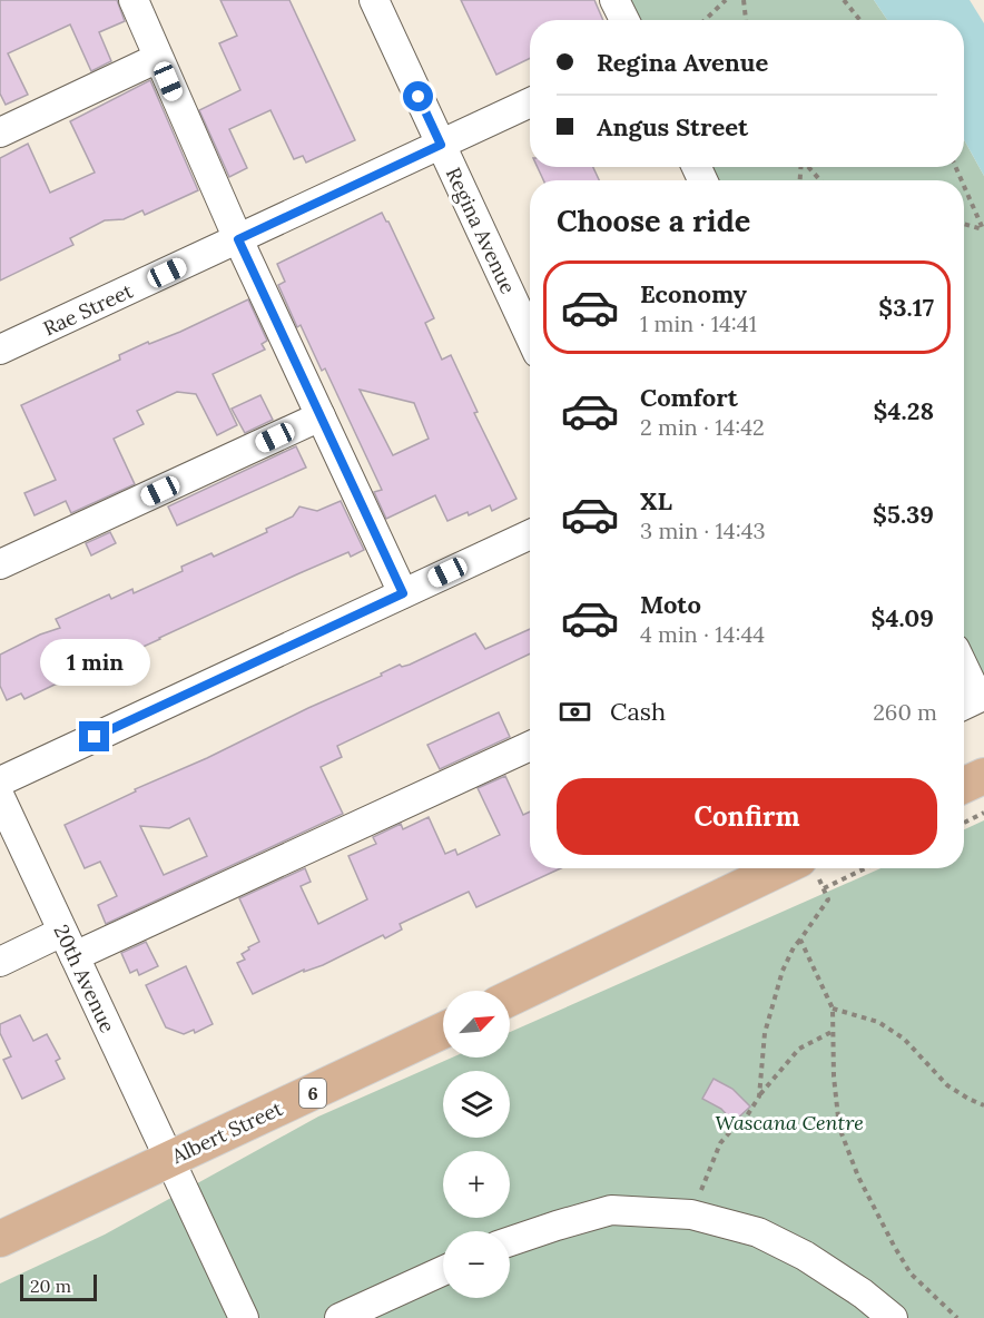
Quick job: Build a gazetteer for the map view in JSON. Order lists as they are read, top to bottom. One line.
{"streets":{"main road":["6","Albert Street"],"street":["Regina Avenue","Rae Street","20th Avenue"]},"crossings":[["Regina Avenue","Rae Street"],["20th Avenue","Albert Street"]],"parks":["Wascana Centre"],"scale_bar":"20 m","north":"top right","page":{"banner":["Regina Avenue","Angus Street"],"heading":"Choose a ride","list":[{"name":"Economy","note":"1 min · 14:41","value":"$3.17"},{"name":"Comfort","note":"2 min · 14:42","value":"$4.28"},{"name":"XL","note":"3 min · 14:43","value":"$5.39"},{"name":"Moto","note":"4 min · 14:44","value":"$4.09"}],"bubble":"1 min","pay":["Cash","260 m"],"buttons":"Confirm","map_buttons":["+","−"],"scale":"20 m"}}
